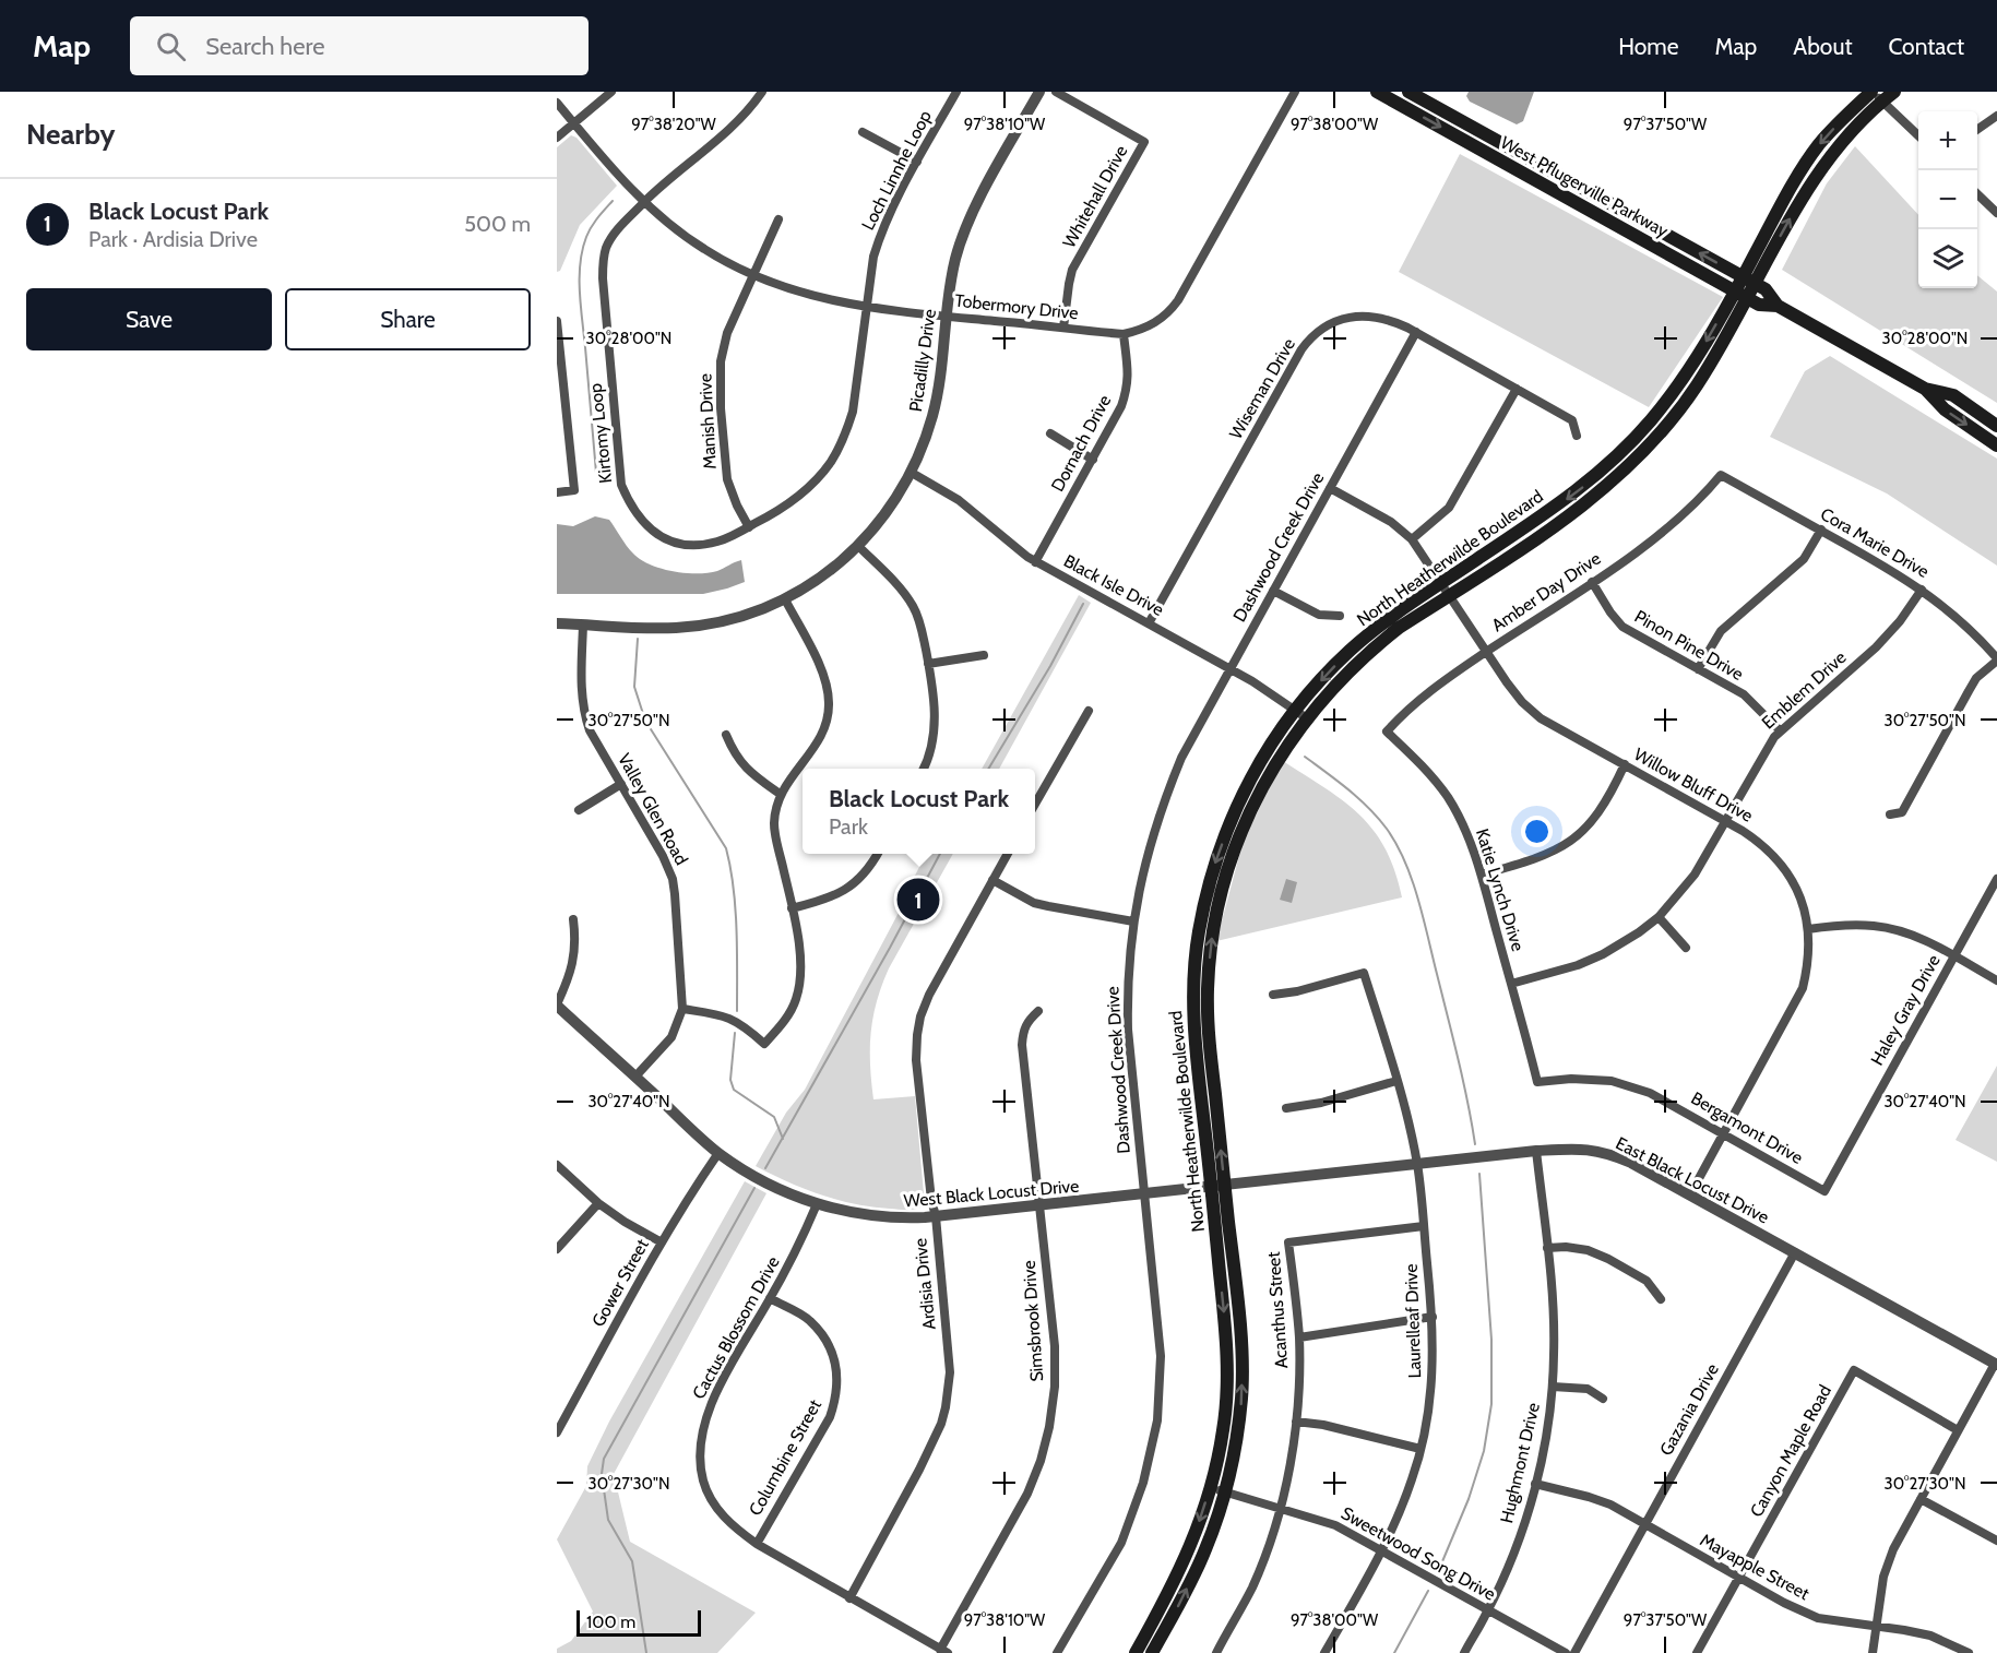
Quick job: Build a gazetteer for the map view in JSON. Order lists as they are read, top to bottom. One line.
{"streets":{"main road":["West Pflugerville Parkway","North Heatherwilde Boulevard"],"street":["Loch Linnhe Loop","Whitehall Drive","Tobermory Drive","Picadilly Drive","Wiseman Drive","Manish Drive","Kirtomy Loop","Dornach Drive","Cora Marie Drive","Dashwood Creek Drive","Black Isle Drive","Amber Day Drive","Pinon Pine Drive","Emblem Drive","Willow Bluff Drive","Valley Glen Road","Katie Lynch Drive","Haley Gray Drive","Bergamont Drive","East Black Locust Drive","West Black Locust Drive","Gower Street","Ardisia Drive","Acanthus Street","Simsbrook Drive","Laurelleaf Drive","Cactus Blossom Drive","Gazania Drive","Canyon Maple Road","Columbine Street","Hughmont Drive","Sweetwood Song Drive","Mayapple Street"]},"crossings":[["Loch Linnhe Loop","Tobermory Drive"],["Loch Linnhe Loop","Kirtomy Loop"],["West Pflugerville Parkway","North Heatherwilde Boulevard"],["Whitehall Drive","Tobermory Drive"],["Tobermory Drive","Picadilly Drive"],["Tobermory Drive","Manish Drive"],["Tobermory Drive","Kirtomy Loop"],["Tobermory Drive","Dornach Drive"],["Picadilly Drive","Black Isle Drive"],["Picadilly Drive","Valley Glen Road"],["Wiseman Drive","Dashwood Creek Drive"],["Wiseman Drive","Black Isle Drive"],["Manish Drive","Kirtomy Loop"],["Dornach Drive","Black Isle Drive"],["Cora Marie Drive","Amber Day Drive"],["Cora Marie Drive","Emblem Drive"],["Dashwood Creek Drive","Black Isle Drive"],["Dashwood Creek Drive","Willow Bluff Drive"],["Dashwood Creek Drive","West Black Locust Drive"],["North Heatherwilde Boulevard","Black Isle Drive"],["North Heatherwilde Boulevard","Willow Bluff Drive"],["North Heatherwilde Boulevard","East Black Locust Drive"],["North Heatherwilde Boulevard","West Black Locust Drive"],["North Heatherwilde Boulevard","Sweetwood Song Drive"],["Amber Day Drive","Pinon Pine Drive"],["Amber Day Drive","Willow Bluff Drive"],["Amber Day Drive","Katie Lynch Drive"],["Pinon Pine Drive","Emblem Drive"],["Emblem Drive","Willow Bluff Drive"],["Emblem Drive","Katie Lynch Drive"],["Willow Bluff Drive","Bergamont Drive"],["Willow Bluff Drive","East Black Locust Drive"],["Valley Glen Road","West Black Locust Drive"],["Katie Lynch Drive","Bergamont Drive"],["Haley Gray Drive","Bergamont Drive"],["East Black Locust Drive","West Black Locust Drive"],["East Black Locust Drive","Laurelleaf Drive"],["East Black Locust Drive","Gazania Drive"],["East Black Locust Drive","Hughmont Drive"],["West Black Locust Drive","Gower Street"],["West Black Locust Drive","Ardisia Drive"],["West Black Locust Drive","Simsbrook Drive"],["West Black Locust Drive","Cactus Blossom Drive"],["Ardisia Drive","Cactus Blossom Drive"],["Acanthus Street","Laurelleaf Drive"],["Acanthus Street","Sweetwood Song Drive"],["Simsbrook Drive","Cactus Blossom Drive"],["Laurelleaf Drive","Sweetwood Song Drive"],["Cactus Blossom Drive","Columbine Street"],["Gazania Drive","Mayapple Street"],["Canyon Maple Road","Mayapple Street"],["Hughmont Drive","Sweetwood Song Drive"],["Hughmont Drive","Mayapple Street"]],"scale_bar":"100 m","page":{"header":"Map","search":"Search here","nav":["Home","Map","About","Contact"],"heading":"Nearby","map_buttons":["+","−"],"list":[{"mark":"1","name":"Black Locust Park","note":"Park · Ardisia Drive","value":"500 m"}],"buttons":["Save","Share"],"popup":["Black Locust Park","Park"],"pins":"1","scale":"100 m"},"coordinates":["97°38'20\"W","97°38'10\"W","97°38'00\"W","97°37'50\"W","30°28'00\"N","30°27'50\"N","30°27'40\"N","30°27'30\"N"]}
